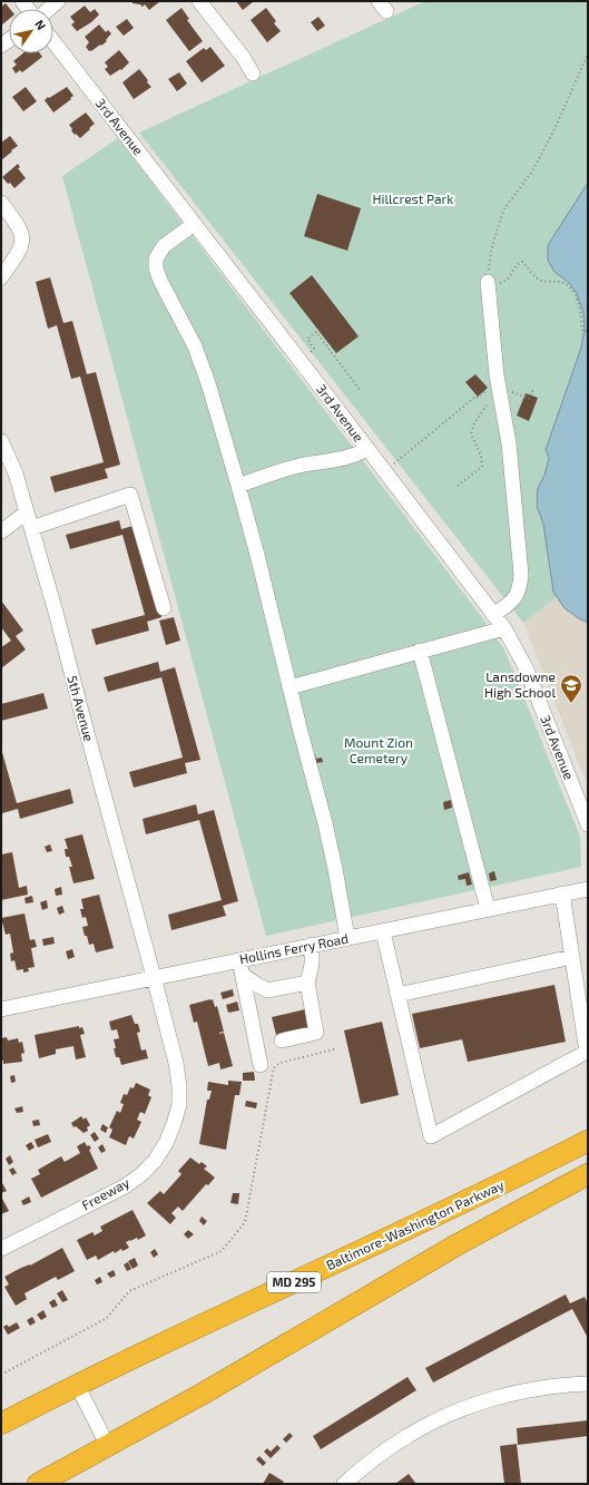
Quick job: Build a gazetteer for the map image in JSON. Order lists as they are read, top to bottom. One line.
{"streets":{"highway":["Baltimore-Washington Parkway","MD 295"],"street":["3rd Avenue","5th Avenue","Hollins Ferry Road","Freeway"]},"crossings":[["5th Avenue","Hollins Ferry Road"],["5th Avenue","Freeway"],["Hollins Ferry Road","Freeway"]],"parks":["Hillcrest Park","Mount Zion Cemetery"],"places":{"school or university":["Lansdowne High School"]},"north":"top right"}
